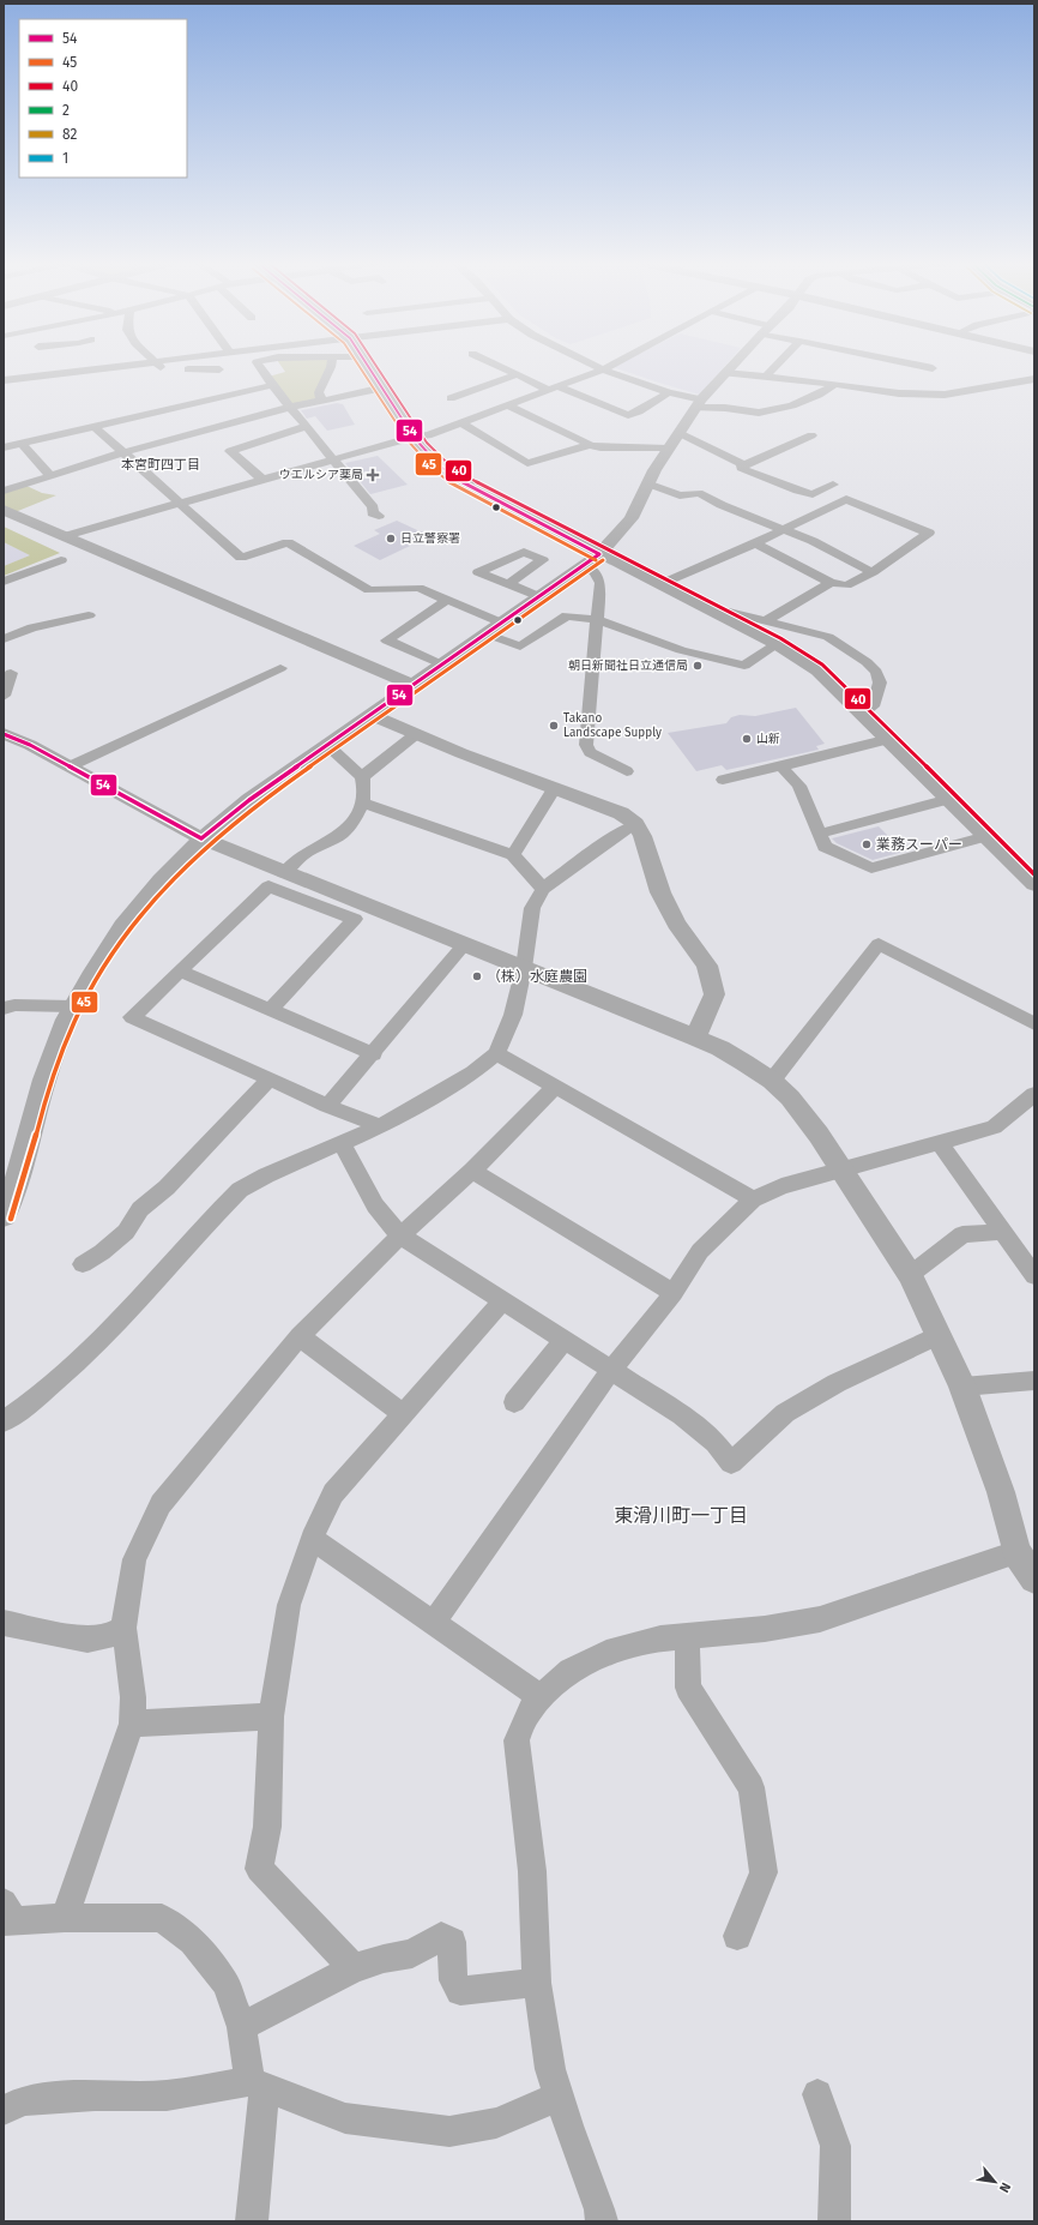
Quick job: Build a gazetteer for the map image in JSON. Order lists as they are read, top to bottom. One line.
{"districts":["本宮町四丁目","東滑川町一丁目"],"places":{"health":["ウエルシア薬局"],"other":["日立警察署","朝日新聞社日立通信局","Takano Landscape Supply","山新","業務スーパー","（株）水庭農園"]},"lines":["transit line 54","transit line 45","transit line 40"],"legend":["54","45","40","2","82","1"],"north":"bottom right"}
